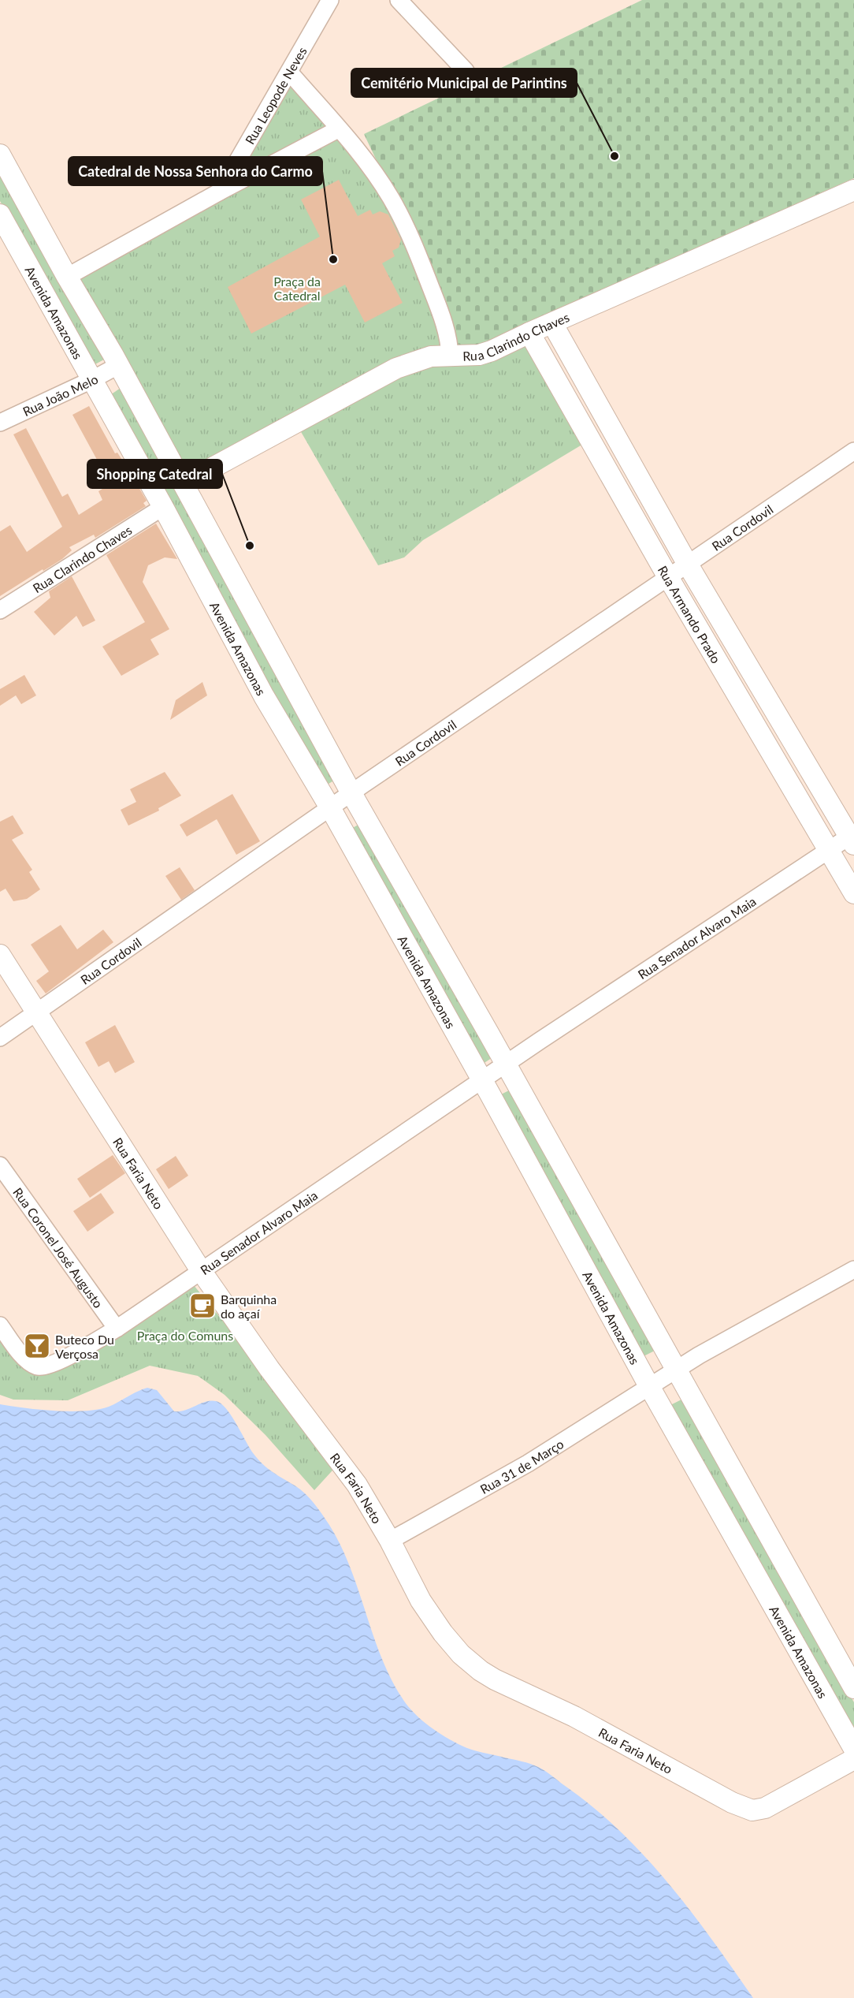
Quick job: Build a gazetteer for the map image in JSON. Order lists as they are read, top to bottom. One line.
{"streets":{"street":["Rua Leopode Neves","Avenida Amazonas","Rua Clarindo Chaves","Rua João Melo","Rua Cordovil","Rua Armando Prado","Rua Senador Alvaro Maia","Rua Faria Neto","Rua Coronel José Augusto","Rua 31 de Março"]},"crossings":[["Avenida Amazonas","Rua Clarindo Chaves"],["Avenida Amazonas","Rua João Melo"],["Avenida Amazonas","Rua Cordovil"],["Avenida Amazonas","Rua Senador Alvaro Maia"],["Avenida Amazonas","Rua 31 de Março"],["Rua Clarindo Chaves","Rua Armando Prado"],["Rua Cordovil","Rua Armando Prado"],["Rua Cordovil","Rua Faria Neto"],["Rua Armando Prado","Rua Senador Alvaro Maia"],["Rua Senador Alvaro Maia","Rua Faria Neto"],["Rua Senador Alvaro Maia","Rua Coronel José Augusto"],["Rua Faria Neto","Rua 31 de Março"]],"parks":["Praça da Catedral","Praça do Comuns"],"places":{"other":["Cemitério Municipal de Parintins","Catedral de Nossa Senhora do Carmo","Shopping Catedral"],"cafe":["Barquinha do açaí"],"bar":["Buteco Du Verçosa"]}}
